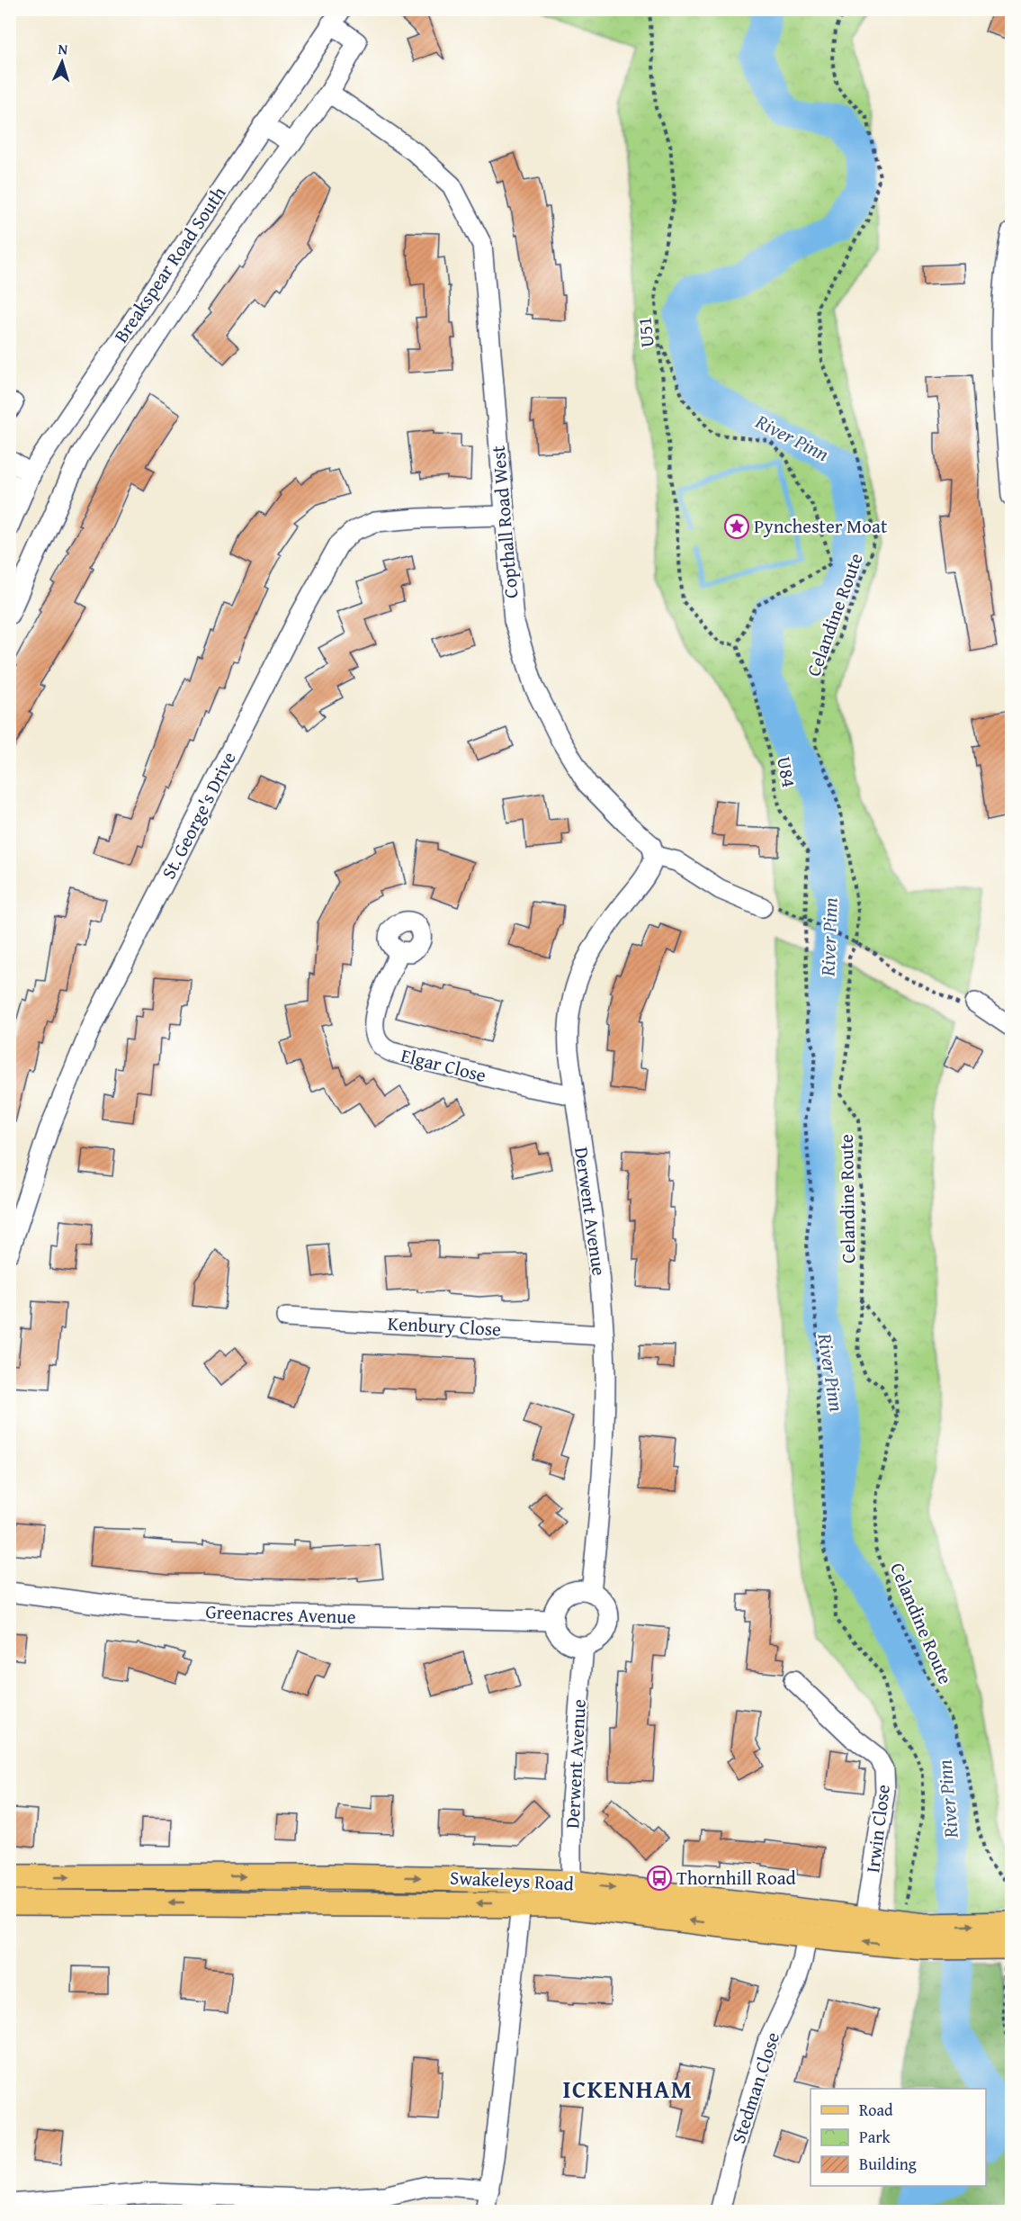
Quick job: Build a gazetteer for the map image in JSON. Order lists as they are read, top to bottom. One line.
{"streets":{"main road":["Swakeleys Road"],"street":["Breakspear Road South","Copthall Road West","St. George's Drive","Elgar Close","Derwent Avenue","Kenbury Close","Greenacres Avenue","Irwin Close","Stedman Close"],"path":["U51","Celandine Route","U84"]},"crossings":[["U51","U84"],["Copthall Road West","St. George's Drive"],["Copthall Road West","Derwent Avenue"],["U84","Swakeleys Road"],["Elgar Close","Derwent Avenue"],["Derwent Avenue","Kenbury Close"],["Derwent Avenue","Greenacres Avenue"],["Derwent Avenue","Swakeleys Road"],["Irwin Close","Swakeleys Road"],["Swakeleys Road","Stedman Close"]],"districts":["ICKENHAM"],"water":["River Pinn"],"places":{"place":["Pynchester Moat"],"bus stop":["Thornhill Road"]},"legend":["Road","Park","Building"],"north":"top"}
